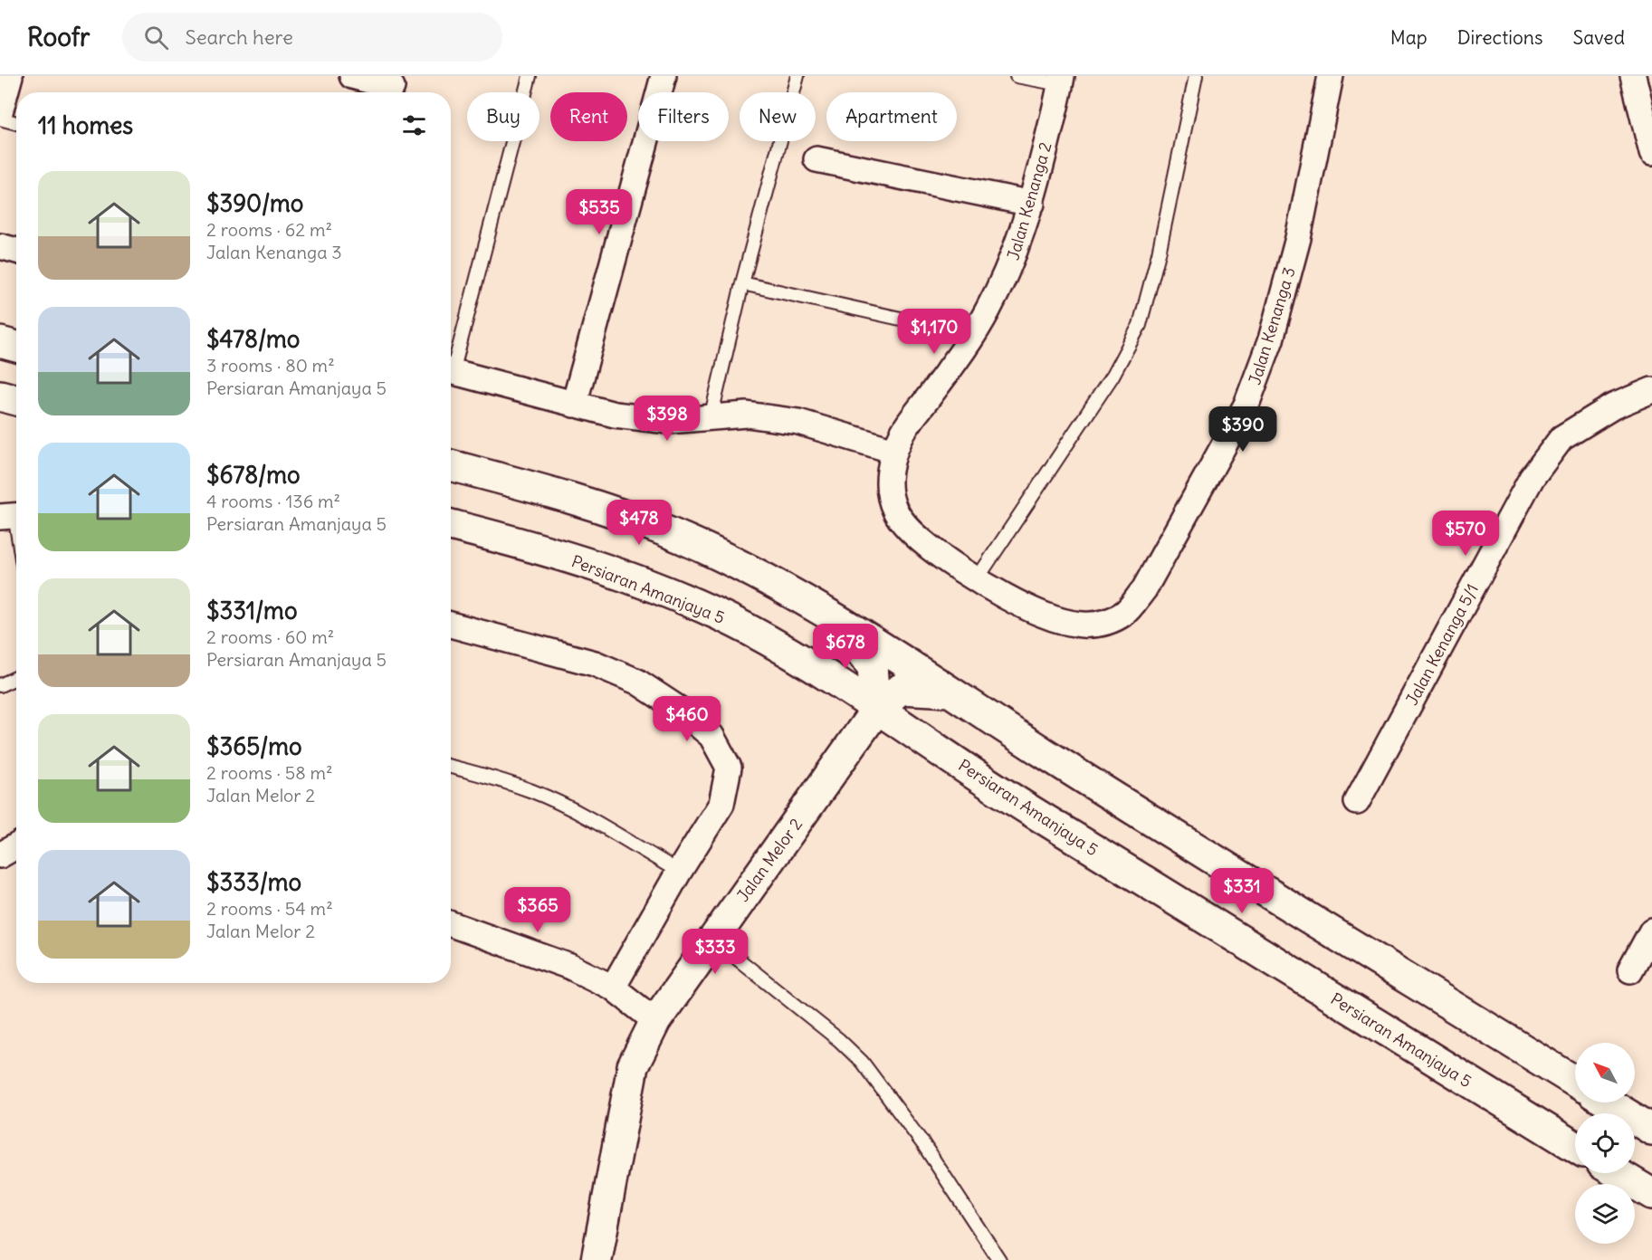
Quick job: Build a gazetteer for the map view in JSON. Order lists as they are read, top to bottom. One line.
{"streets":{"street":["Jalan Kenanga 2","Jalan Kenanga 3","Persiaran Amanjaya 5","Jalan Kenanga 5/1","Jalan Melor 2"]},"crossings":[["Jalan Kenanga 2","Jalan Kenanga 3"],["Persiaran Amanjaya 5","Jalan Melor 2"]],"north":"top left","page":{"header":"Roofr","search":"Search here","nav":["Map","Directions","Saved"],"chip":["Buy","Rent","Filters","New","Apartment"],"heading":"11 homes","list":[{"name":"$390/mo","note":"2 rooms · 62 m² · Jalan Kenanga 3"},{"name":"$478/mo","note":"3 rooms · 80 m² · Persiaran Amanjaya 5"},{"name":"$678/mo","note":"4 rooms · 136 m² · Persiaran Amanjaya 5"},{"name":"$331/mo","note":"2 rooms · 60 m² · Persiaran Amanjaya 5"},{"name":"$365/mo","note":"2 rooms · 58 m² · Jalan Melor 2"},{"name":"$333/mo","note":"2 rooms · 54 m² · Jalan Melor 2"}],"price":["$535","$1,170","$398","$390","$478","$570","$678","$460","$331","$365","$333"]}}
